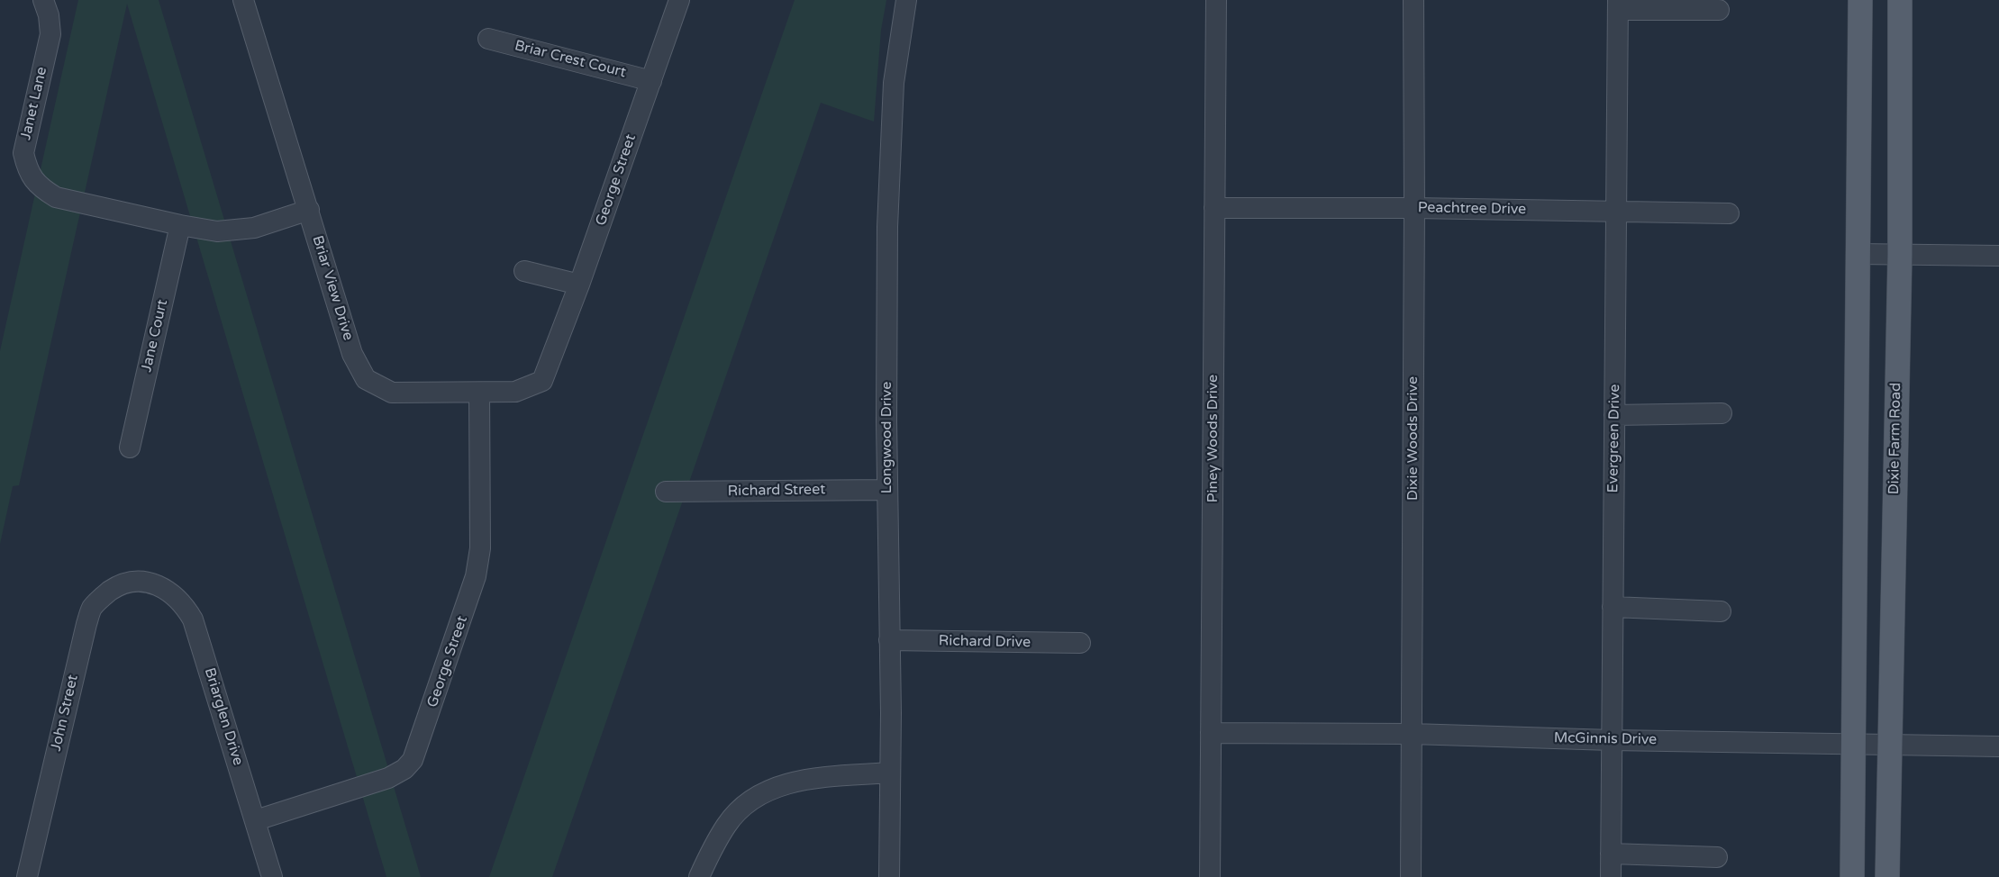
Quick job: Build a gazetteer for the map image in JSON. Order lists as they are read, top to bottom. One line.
{"streets":{"main road":["Dixie Farm Road"],"street":["Briar Crest Court","Janet Lane","George Street","Peachtree Drive","Briar View Drive","Jane Court","Longwood Drive","Piney Woods Drive","Dixie Woods Drive","Evergreen Drive","Richard Street","Richard Drive","John Street","Briarglen Drive","McGinnis Drive"]},"crossings":[["Briar Crest Court","George Street"],["Janet Lane","Briar View Drive"],["Janet Lane","Jane Court"],["George Street","Briar View Drive"],["George Street","Briarglen Drive"],["Peachtree Drive","Piney Woods Drive"],["Peachtree Drive","Dixie Woods Drive"],["Peachtree Drive","Evergreen Drive"],["Longwood Drive","Richard Street"],["Longwood Drive","Richard Drive"],["Piney Woods Drive","McGinnis Drive"],["Dixie Woods Drive","McGinnis Drive"],["Evergreen Drive","McGinnis Drive"],["Dixie Farm Road","McGinnis Drive"],["John Street","Briarglen Drive"]]}
